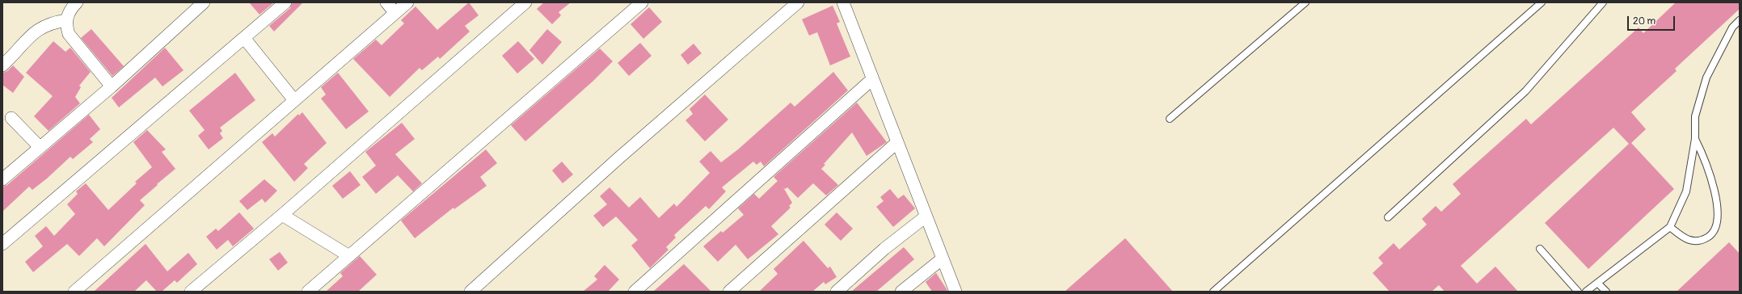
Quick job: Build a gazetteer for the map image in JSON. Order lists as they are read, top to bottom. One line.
{"scale_bar":"20 m"}
